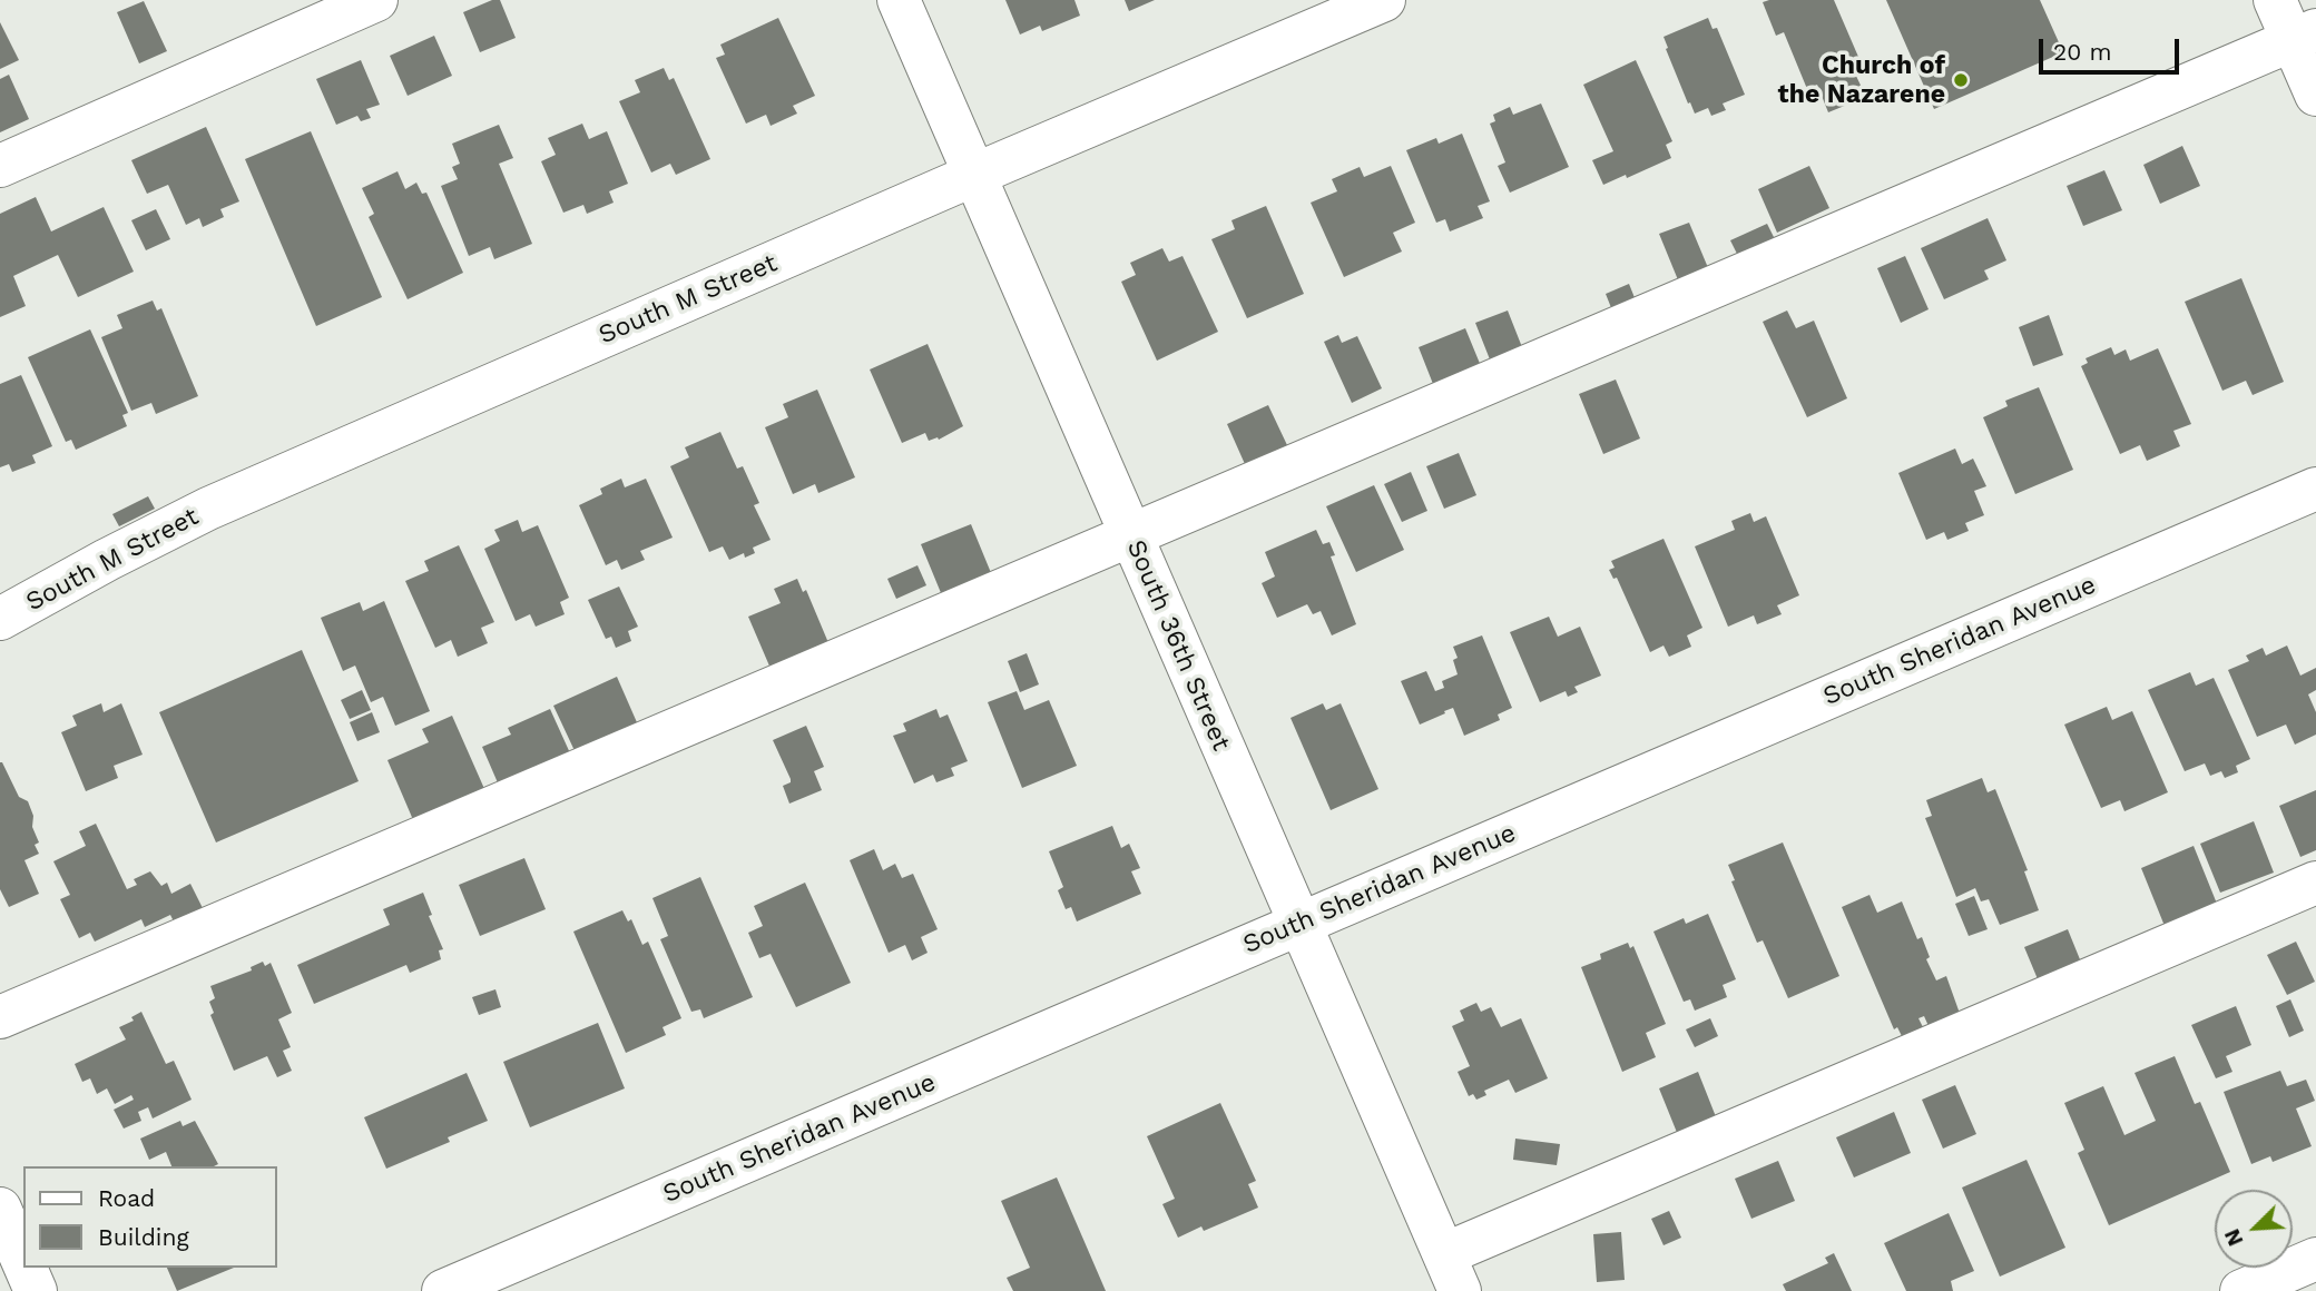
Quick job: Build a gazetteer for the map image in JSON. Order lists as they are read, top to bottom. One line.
{"streets":{"street":["South M Street","South Sheridan Avenue","South 36th Street"]},"crossings":[["South M Street","South 36th Street"],["South Sheridan Avenue","South 36th Street"]],"places":["Church of the Nazarene"],"legend":["Road","Building"],"scale_bar":"20 m","north":"bottom left"}
